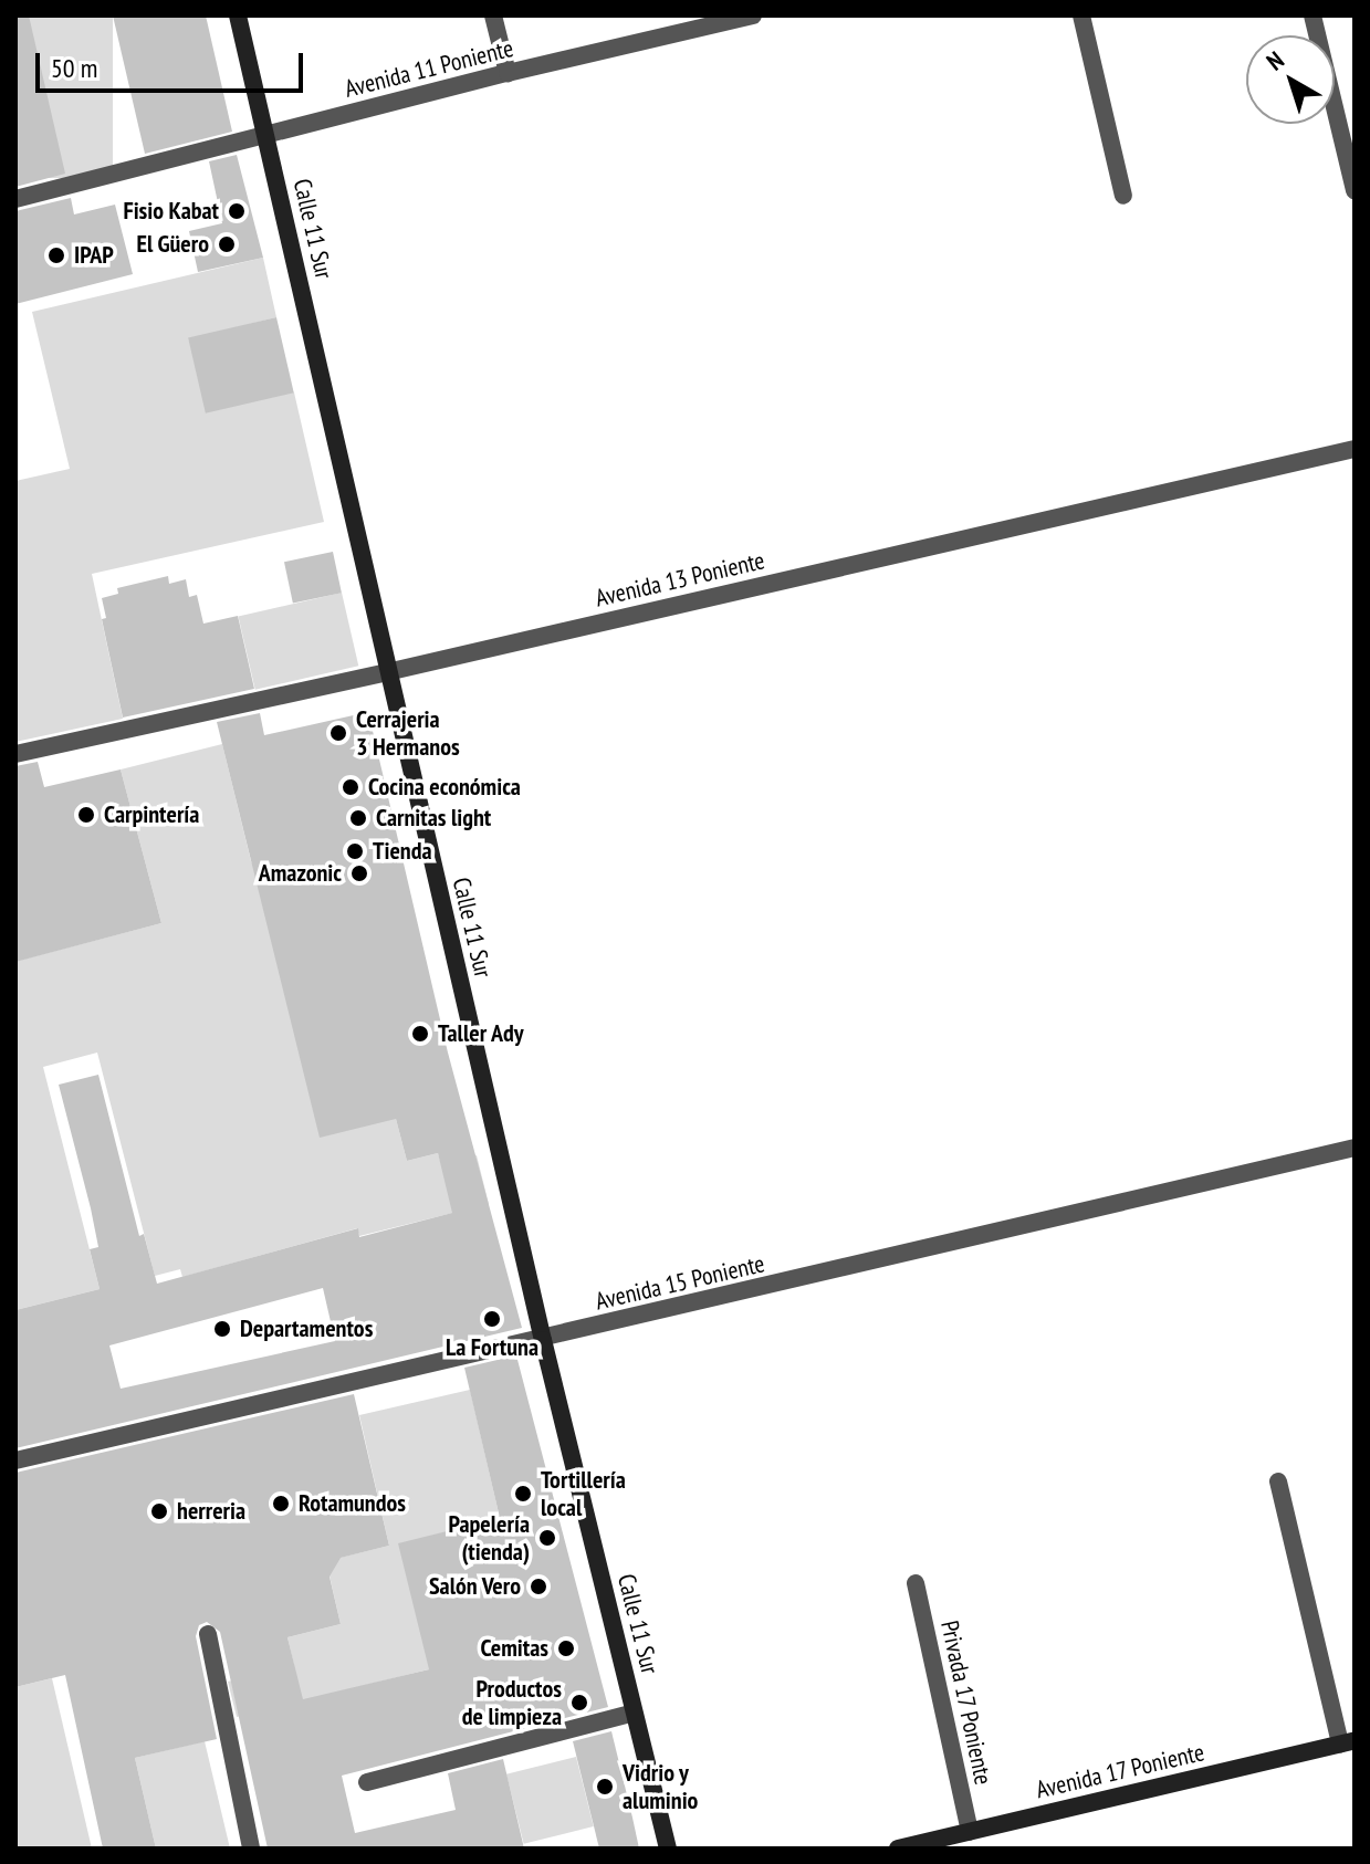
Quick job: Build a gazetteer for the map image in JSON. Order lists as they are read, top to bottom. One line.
{"streets":{"street":["Avenida 11 Poniente","Calle 11 Sur","Avenida 13 Poniente","Avenida 15 Poniente","Privada 17 Poniente","Avenida 17 Poniente"]},"crossings":[["Avenida 11 Poniente","Calle 11 Sur"],["Calle 11 Sur","Avenida 13 Poniente"],["Calle 11 Sur","Avenida 15 Poniente"],["Privada 17 Poniente","Avenida 17 Poniente"]],"places":["Fisio Kabat","El Güero","IPAP","Cerrajeria 3 Hermanos","Cocina económica","Carpintería","Carnitas light","Tienda","Amazonic","Taller Ady","La Fortuna","Departamentos","Tortillería local","Rotamundos","herreria","Papelería (tienda)","Salón Vero","Cemitas","Productos de limpieza","Vidrio y aluminio"],"scale_bar":"50 m","north":"top left"}
